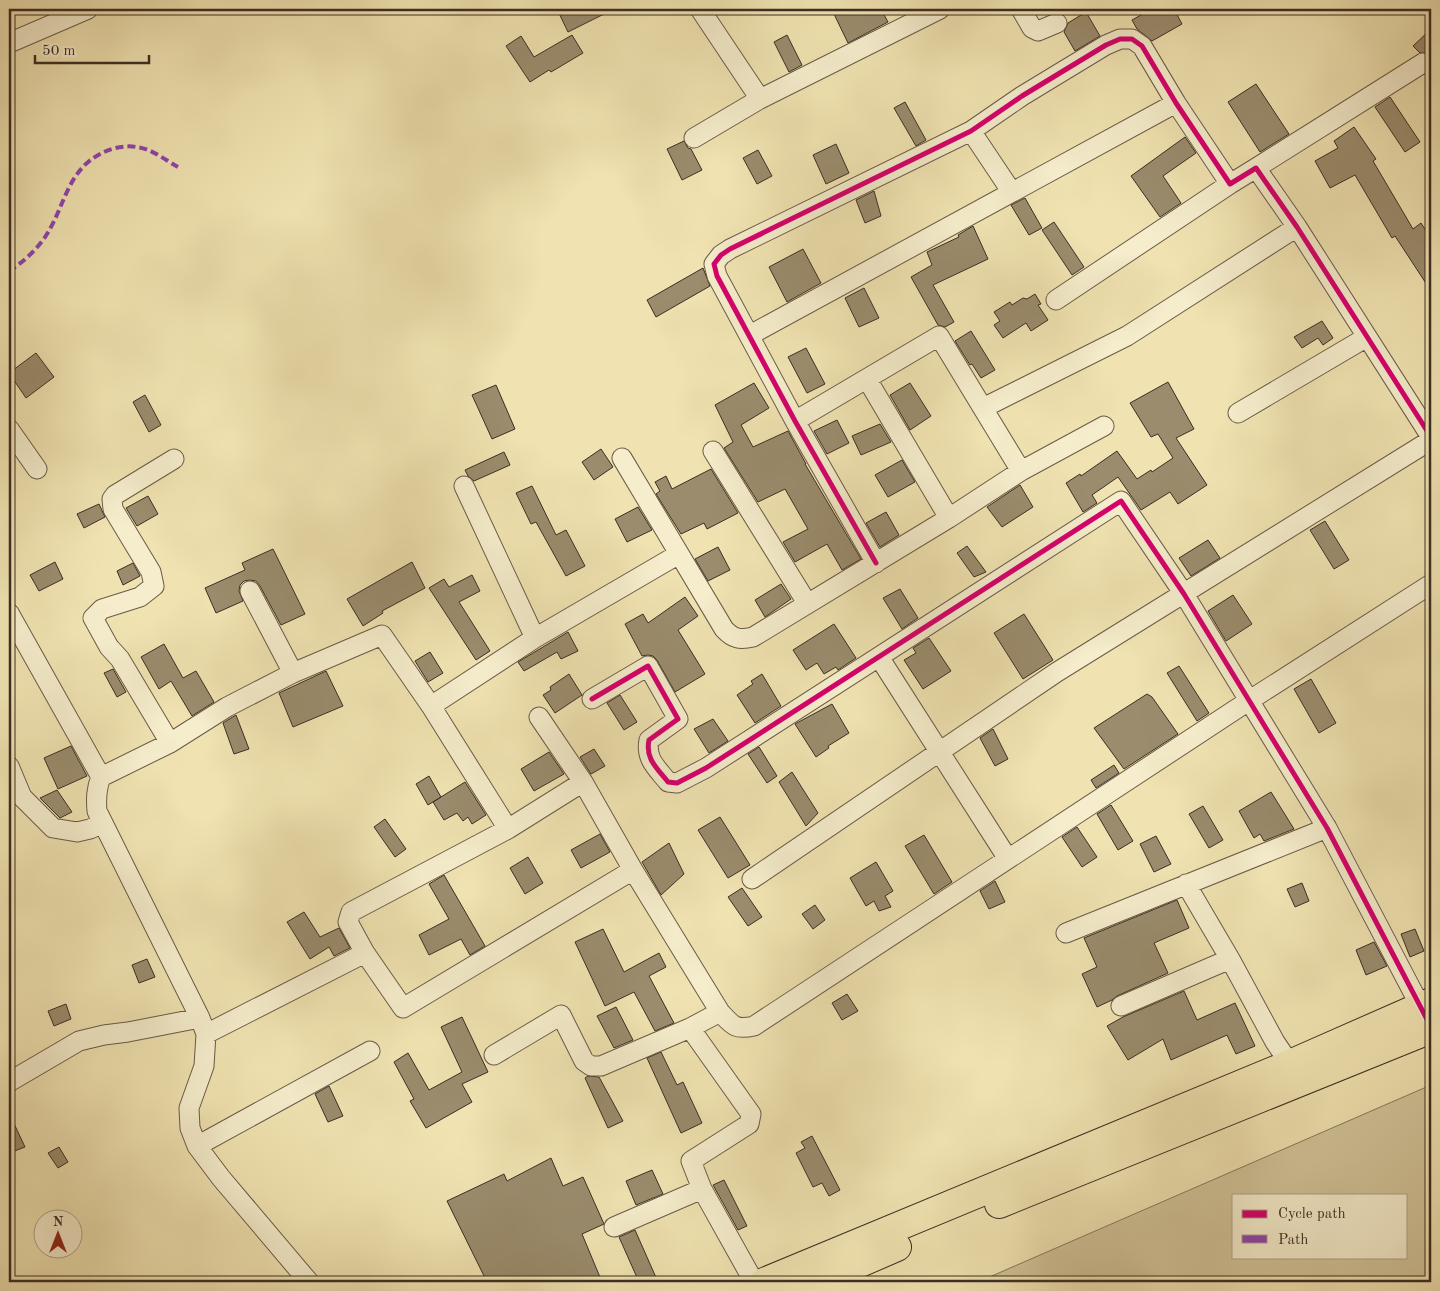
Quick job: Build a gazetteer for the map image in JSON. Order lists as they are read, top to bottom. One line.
{"legend":["Cycle path","Path"],"scale_bar":"50 m","north":"top"}
